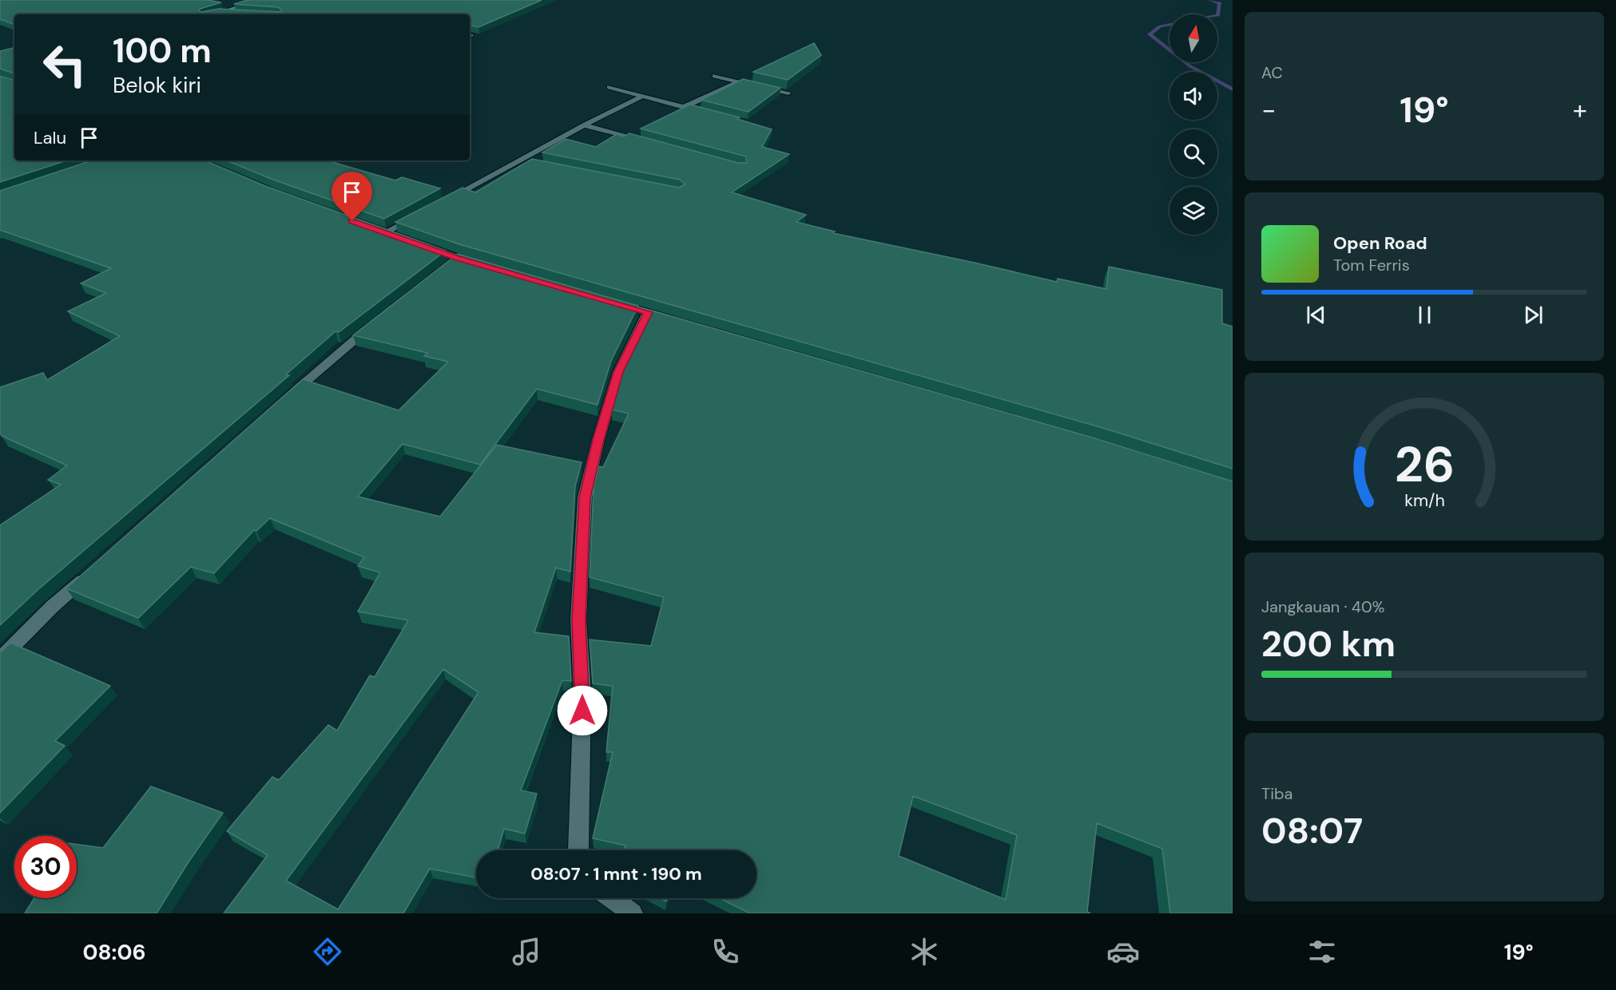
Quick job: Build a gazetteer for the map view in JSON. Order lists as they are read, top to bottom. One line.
{"north":"top","page":{"tile":["AC",["Jangkauan · 40%","200 km"],["Tiba","08:07"]],"turn":["100 m","Belok kiri"],"heat":["−","19°","+"],"then":"Lalu","song":["Open Road","Tom Ferris"],"limit":"30","trip":"08:07 · 1 mnt · 190 m","tabs":["08:06","19°"],"gauge":["26","km/h"]}}
